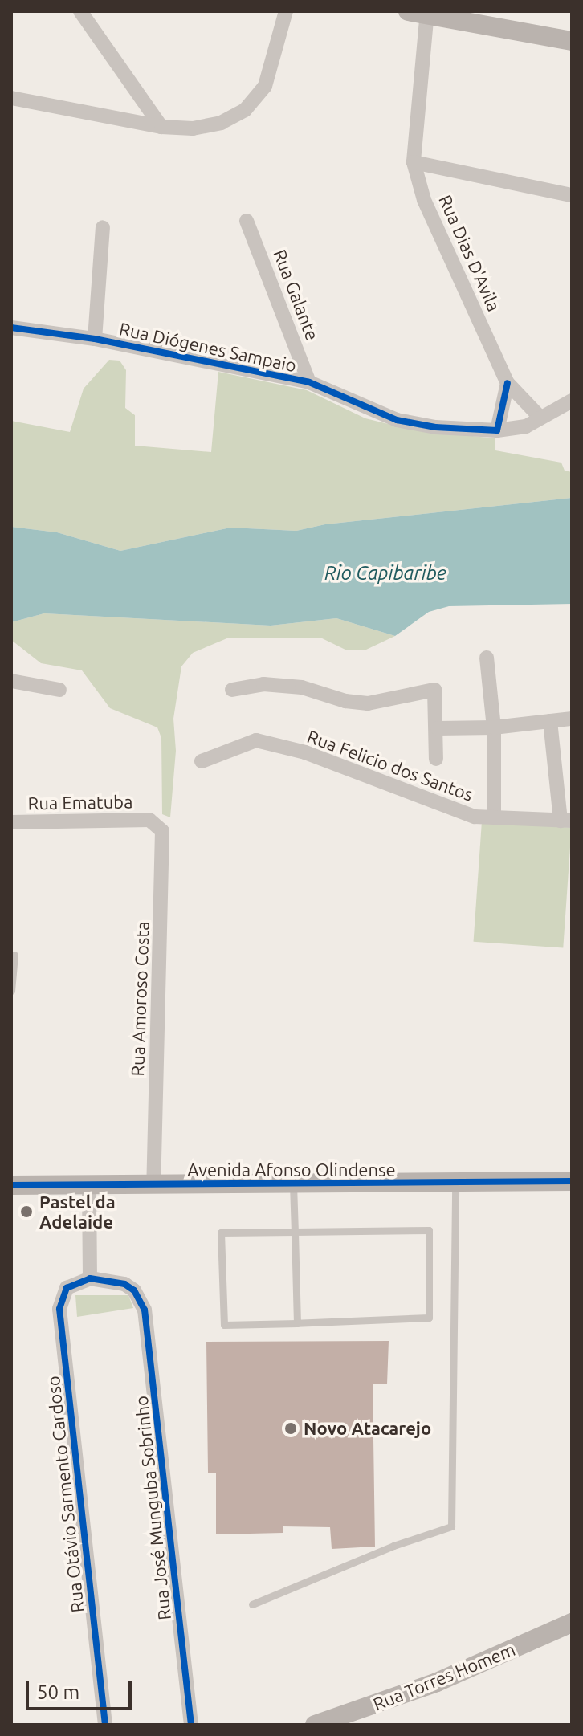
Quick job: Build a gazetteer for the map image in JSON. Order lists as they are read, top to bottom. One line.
{"streets":{"main road":["Avenida Afonso Olindense","Rua Torres Homem"],"street":["Rua Dias D'Avila","Rua Galante","Rua Diógenes Sampaio","Rua Felicio dos Santos","Rua Ematuba","Rua Amoroso Costa","Rua Otávio Sarmento Cardoso","Rua José Munguba Sobrinho"]},"crossings":[["Rua Dias D'Avila","Rua Diógenes Sampaio"],["Rua Galante","Rua Diógenes Sampaio"],["Rua Ematuba","Rua Amoroso Costa"],["Rua Amoroso Costa","Avenida Afonso Olindense"],["Rua Otávio Sarmento Cardoso","Rua José Munguba Sobrinho"]],"water":["Rio Capibaribe"],"places":["Pastel da Adelaide","Novo Atacarejo"],"scale_bar":"50 m"}
